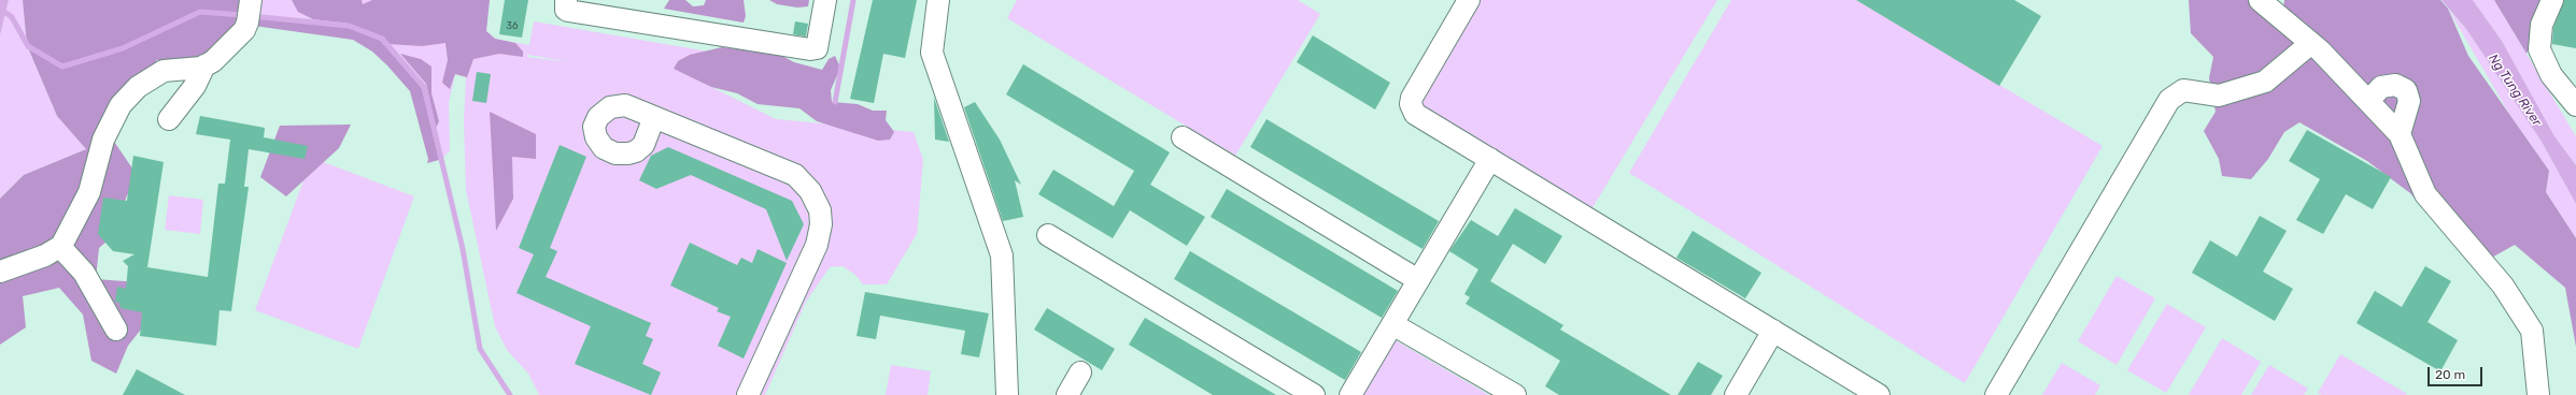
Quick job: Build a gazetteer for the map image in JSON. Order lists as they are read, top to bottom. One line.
{"water":["Ng Tung River"],"house_numbers":["36"],"scale_bar":"20 m"}
